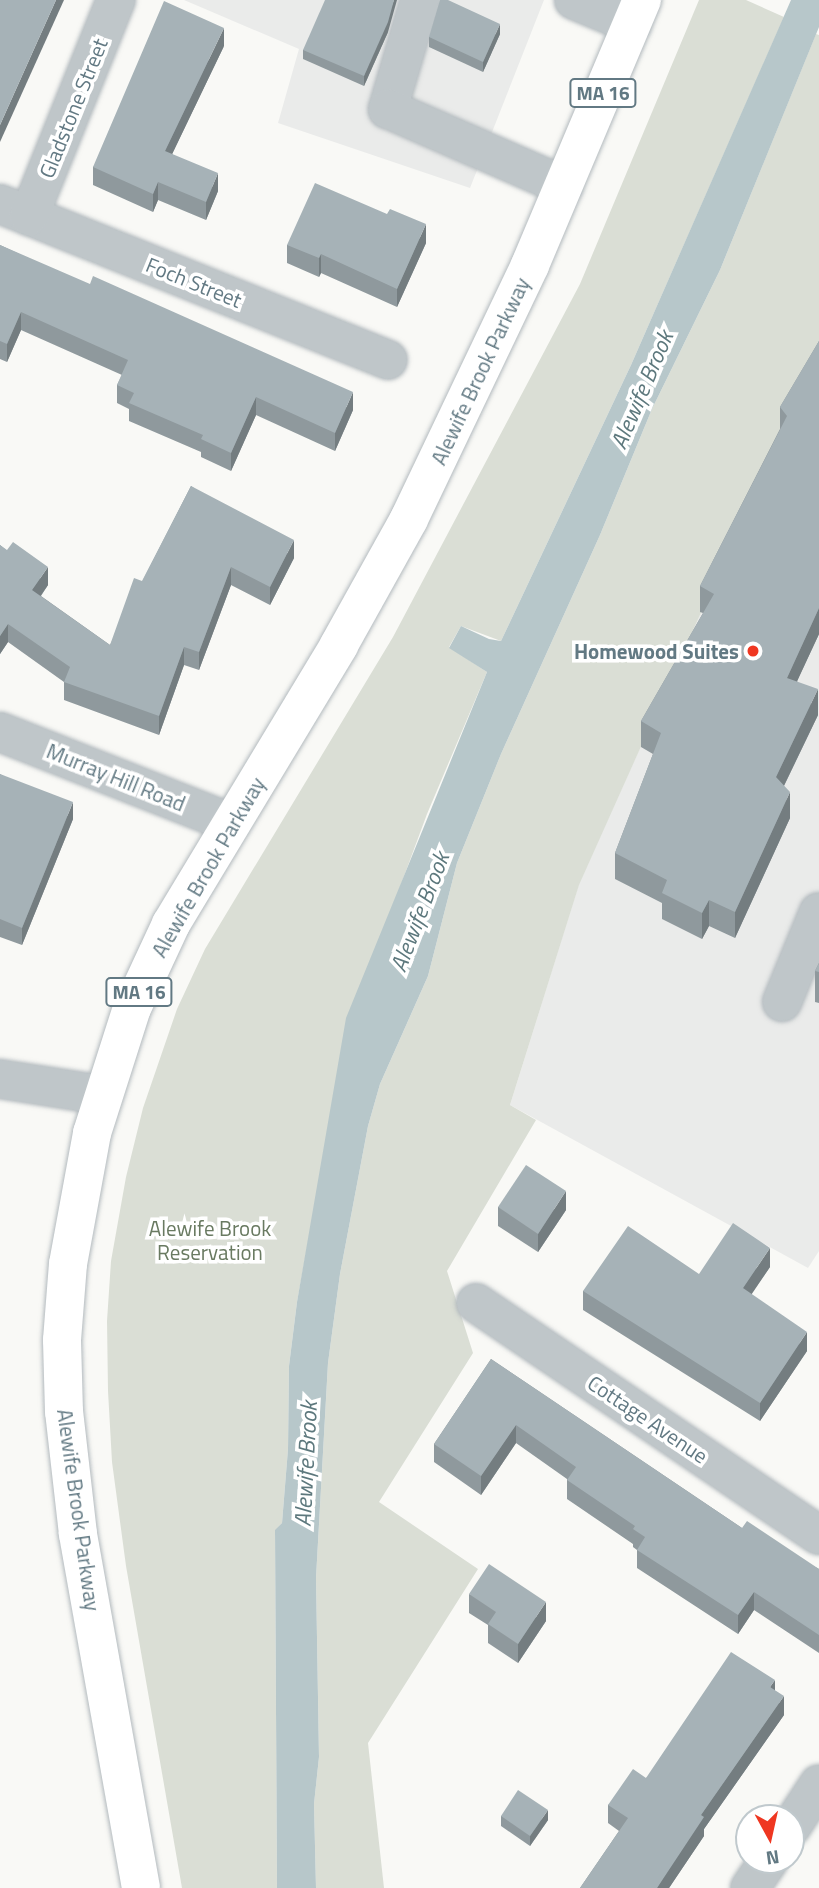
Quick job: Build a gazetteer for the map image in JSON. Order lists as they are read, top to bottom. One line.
{"streets":{"main road":["MA 16","Alewife Brook Parkway"],"street":["Gladstone Street","Foch Street","Murray Hill Road","Cottage Avenue"]},"crossings":[["Gladstone Street","Foch Street"],["Alewife Brook Parkway","Murray Hill Road"]],"water":["Alewife Brook"],"parks":["Alewife Brook Reservation"],"places":["Homewood Suites"],"north":"bottom"}
